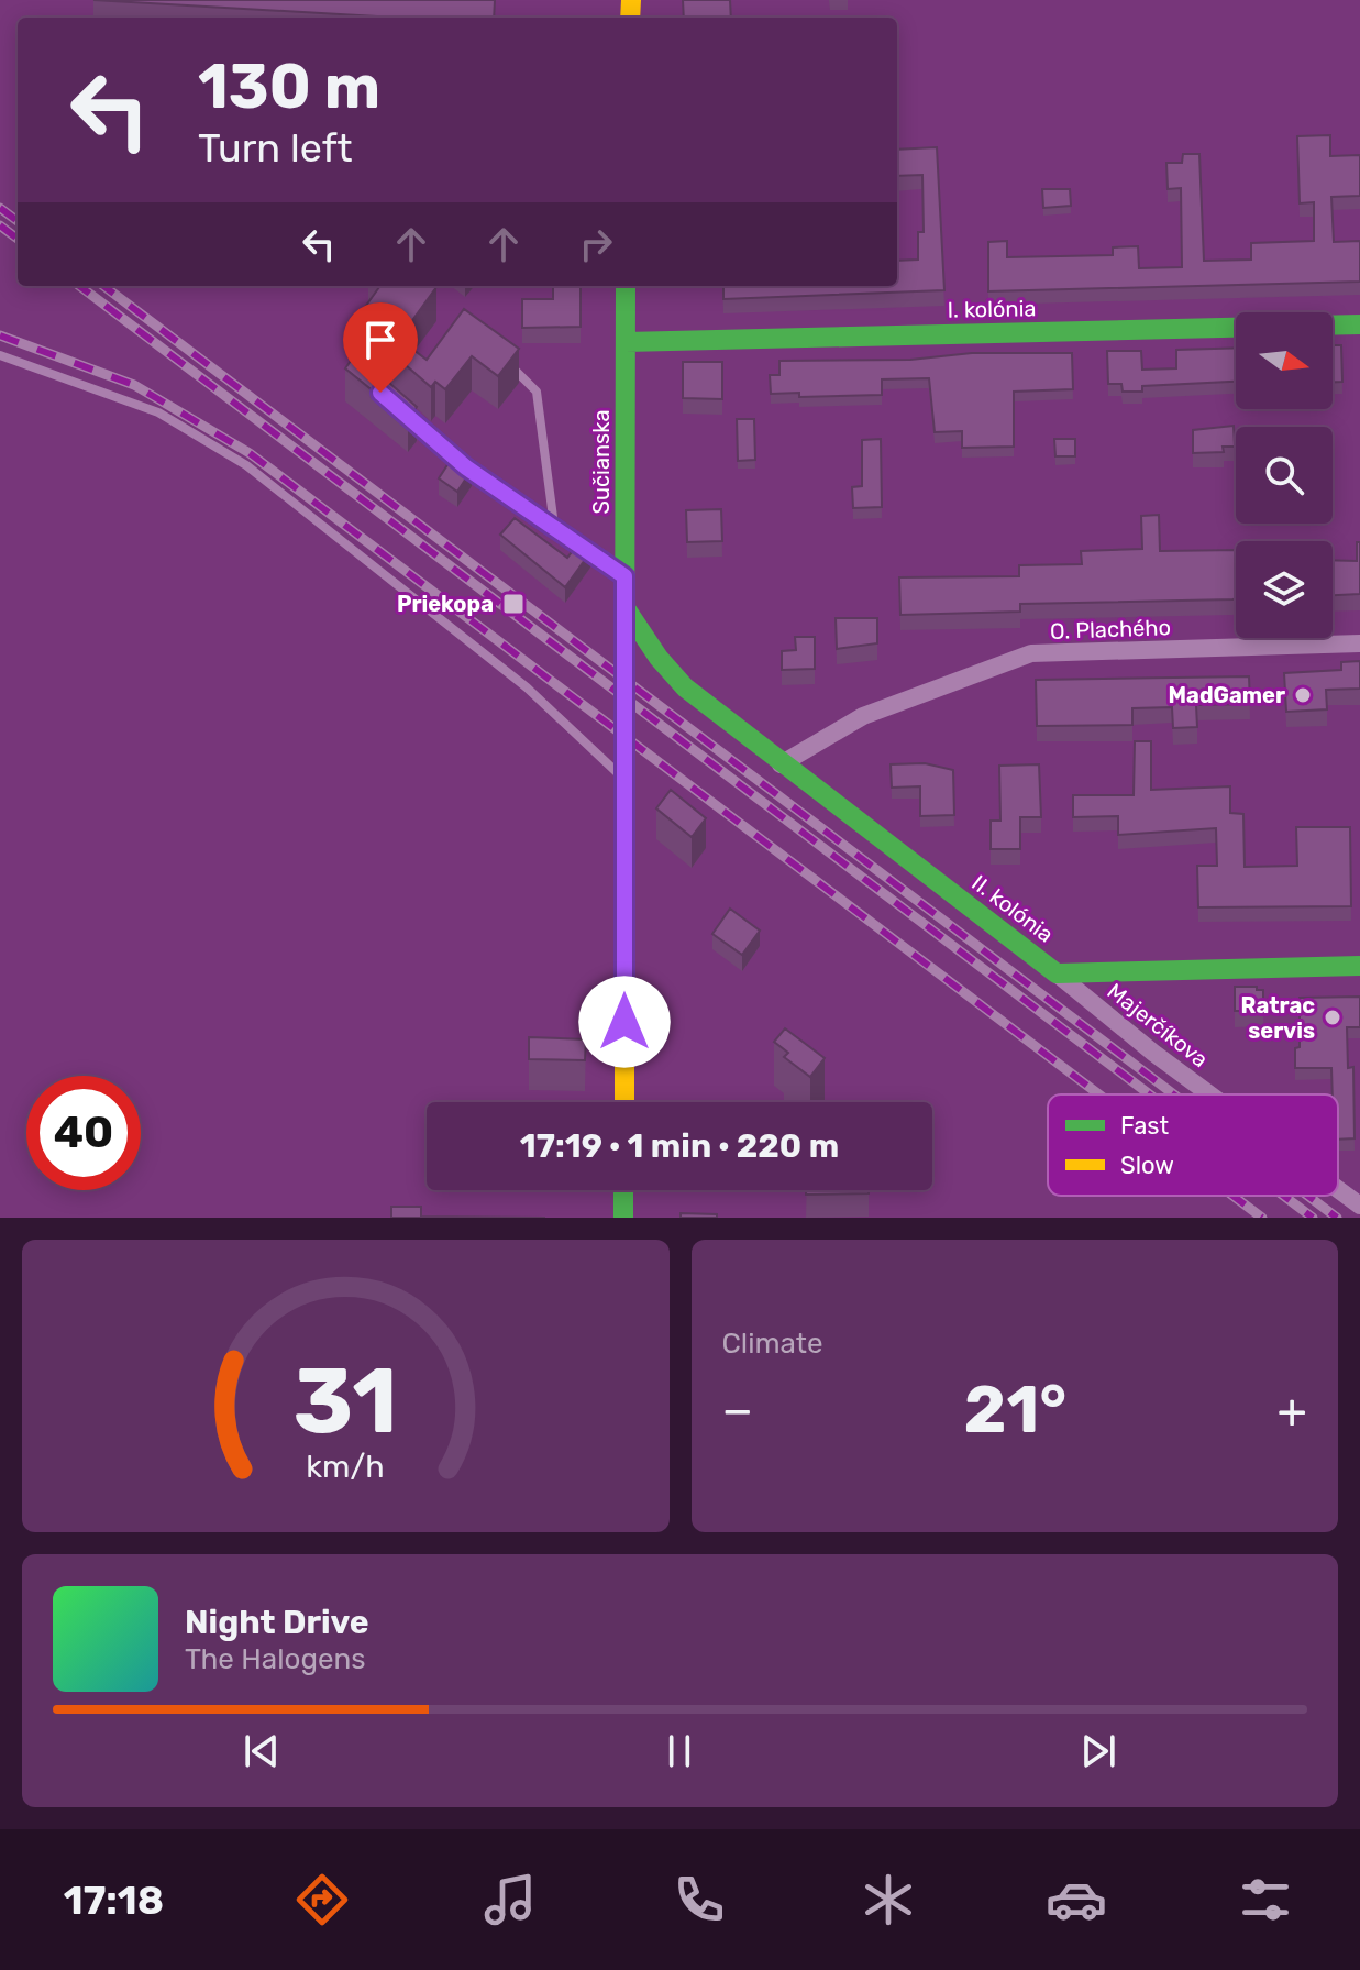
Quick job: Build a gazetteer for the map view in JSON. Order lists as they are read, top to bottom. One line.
{"streets":{"street":["I. kolónia","Sučianska","O. Plachého","II. kolónia","Majerčíkova"]},"crossings":[["I. kolónia","Sučianska"],["Sučianska","II. kolónia"],["O. Plachého","II. kolónia"],["II. kolónia","Majerčíkova"]],"places":{"transit":["Priekopa"],"other":["MadGamer","Ratrac servis"]},"legend":["Fast","Slow"],"north":"right","page":{"turn":["130 m","Turn left"],"limit":"40","trip":"17:19 · 1 min · 220 m","tile":"Climate","heat":["−","21°","+"],"song":["Night Drive","The Halogens"],"tabs":"17:18","gauge":["31","km/h"]}}
